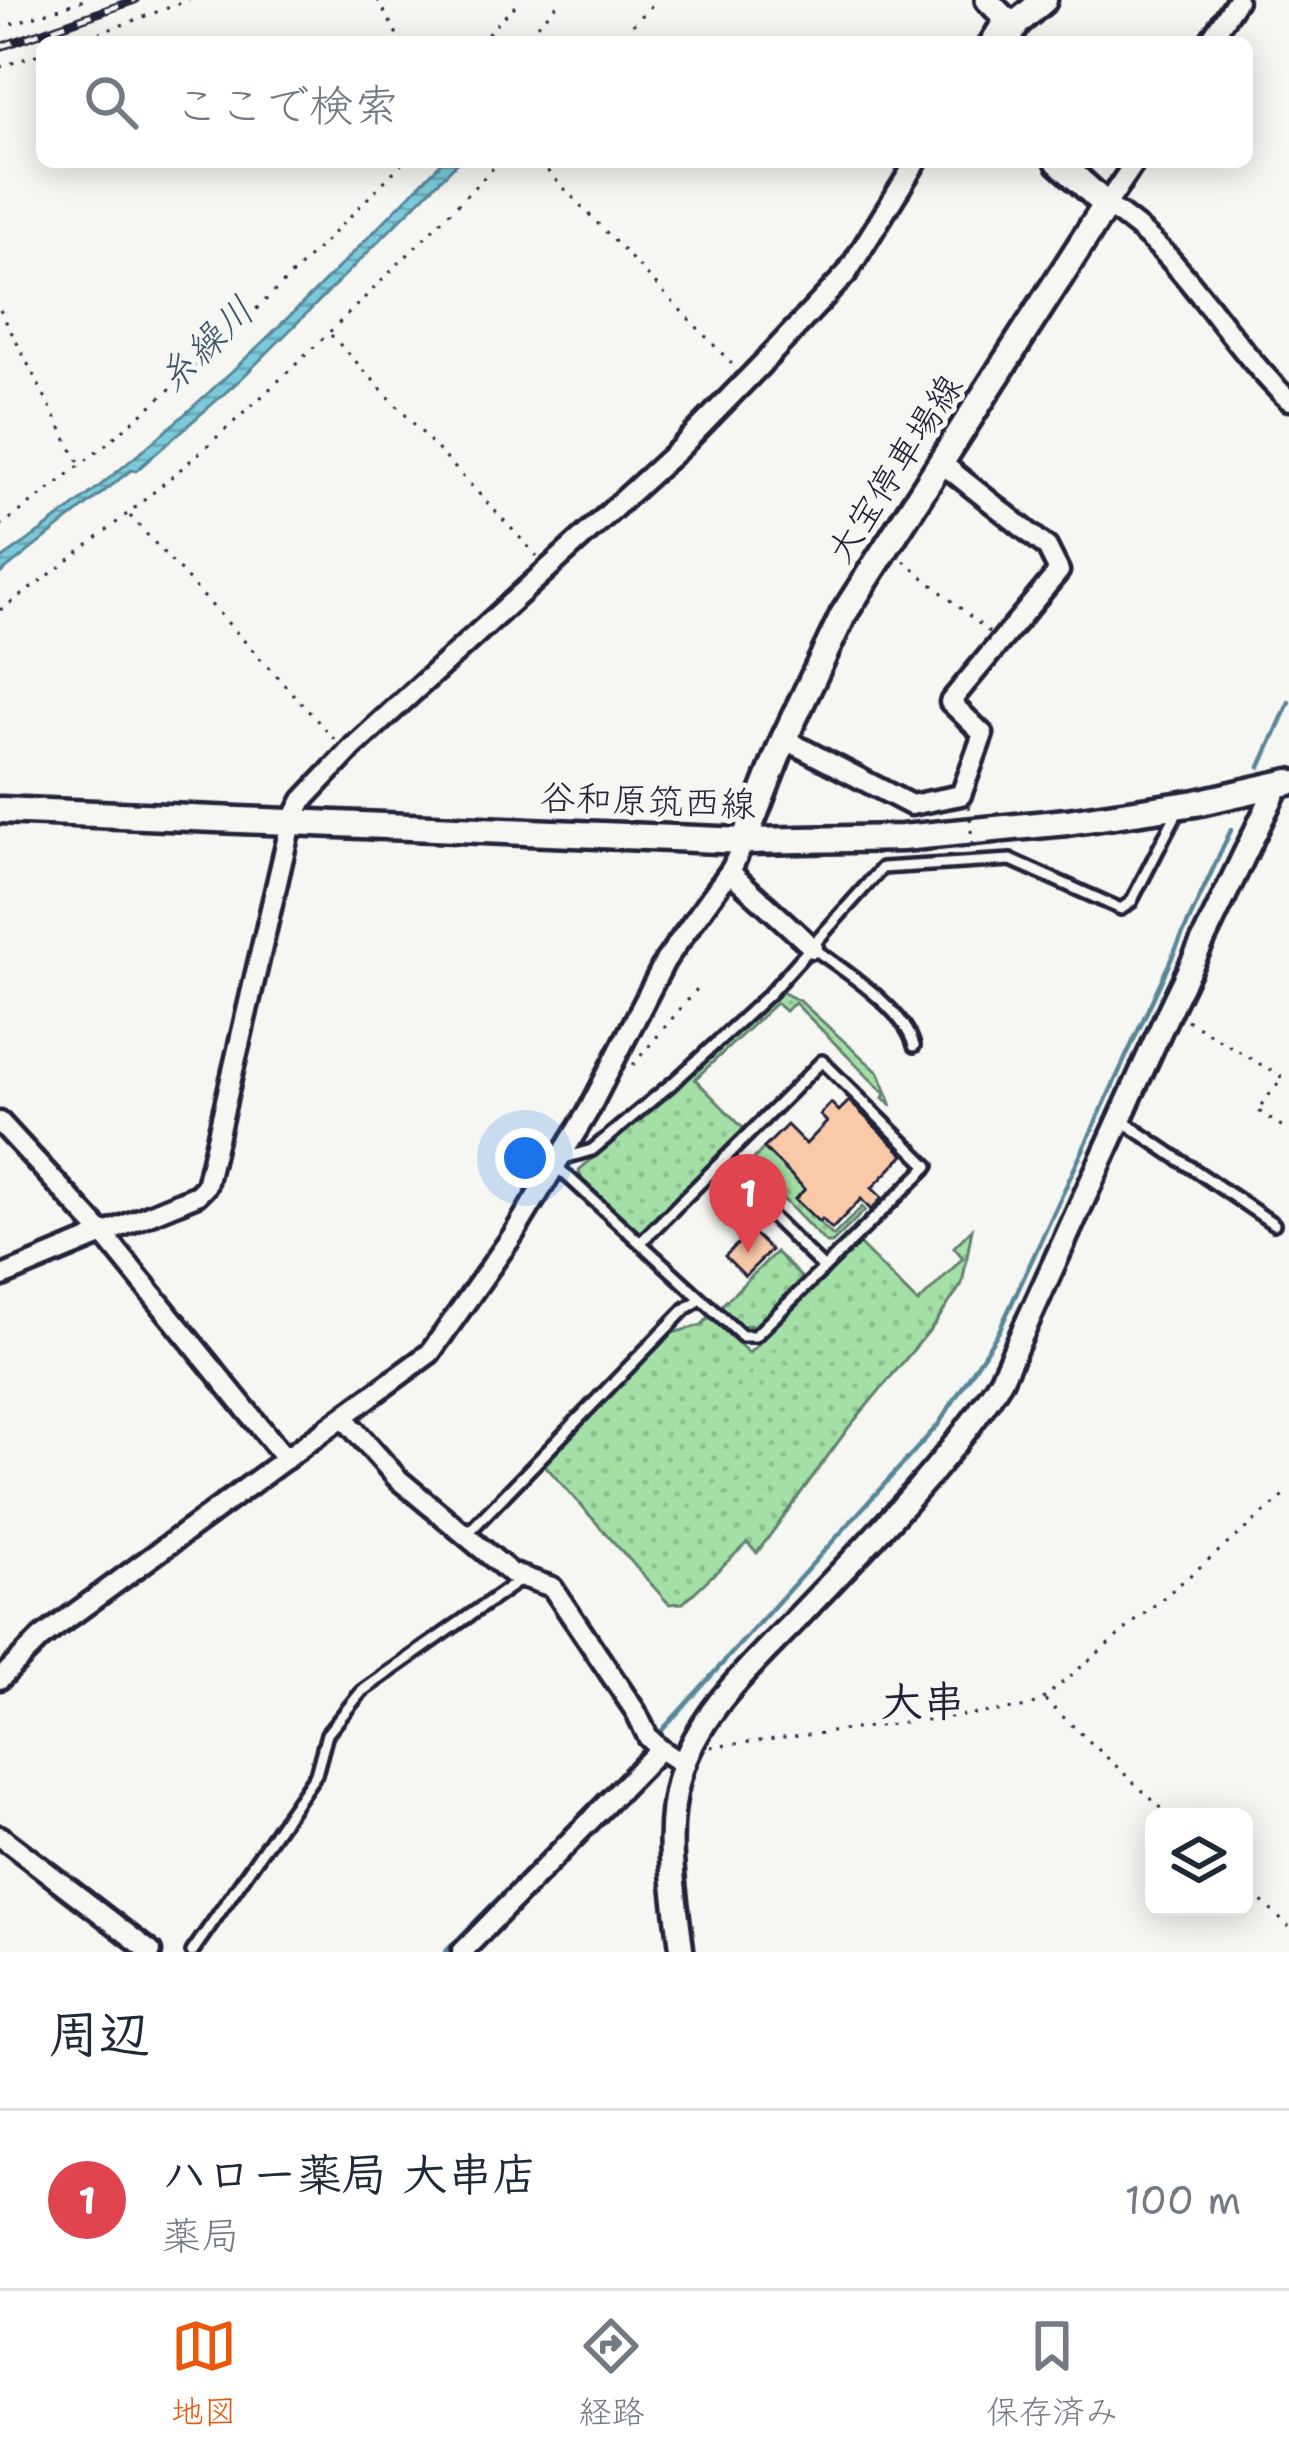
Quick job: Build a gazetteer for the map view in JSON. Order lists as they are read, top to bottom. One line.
{"streets":{"main road":["大宝停車場線","谷和原筑西線"]},"crossings":[["大宝停車場線","谷和原筑西線"]],"districts":["大串"],"water":["糸繰川"],"page":{"search":"ここで検索","pins":"1","heading":"周辺","list":[{"mark":"1","name":"ハロー薬局 大串店","note":"薬局","value":"100 m"}],"nav":["地図","経路","保存済み"]}}
